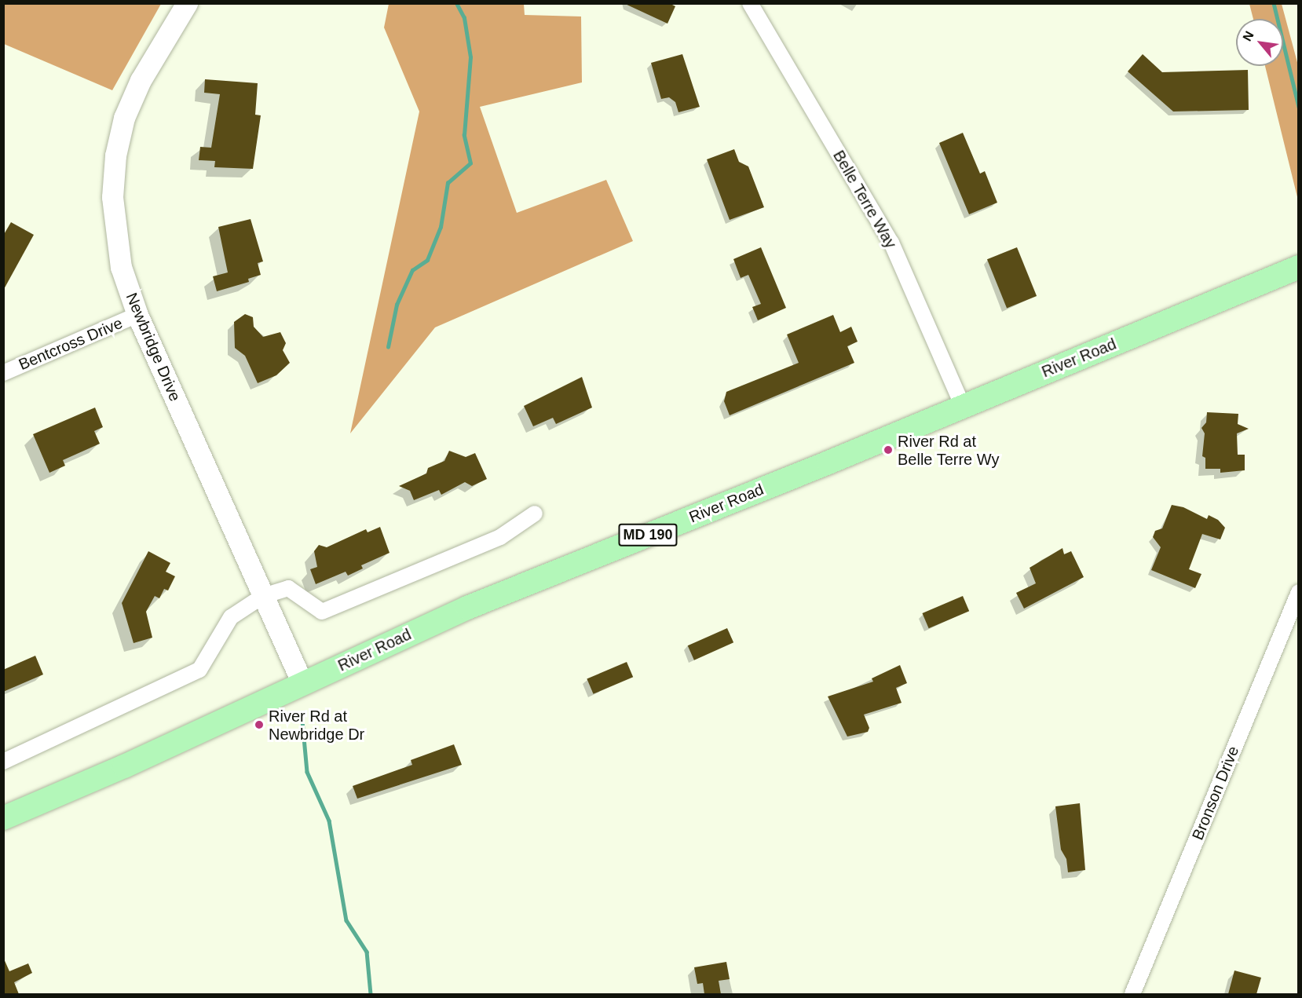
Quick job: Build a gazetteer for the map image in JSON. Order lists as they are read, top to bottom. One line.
{"streets":{"main road":["River Road","MD 190"],"street":["Belle Terre Way","Bentcross Drive","Newbridge Drive","Bronson Drive"]},"crossings":[["Belle Terre Way","River Road"],["Bentcross Drive","Newbridge Drive"],["Newbridge Drive","River Road"]],"places":["River Rd at Belle Terre Wy","River Rd at Newbridge Dr"],"north":"top left"}
